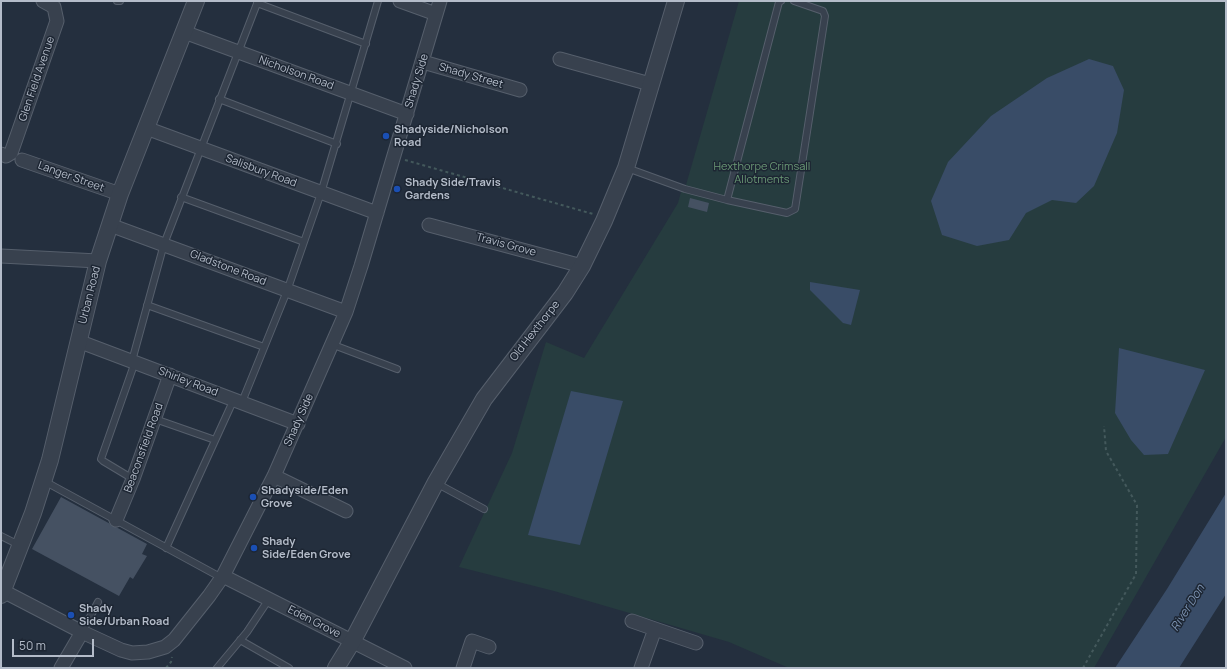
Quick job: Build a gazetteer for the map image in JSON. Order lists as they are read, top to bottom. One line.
{"streets":{"street":["Nicholson Road","Shady Street","Glen Field Avenue","Shady Side","Salisbury Road","Langer Street","Travis Grove","Gladstone Road","Urban Road","Old Hexthorpe","Shirley Road","Beaconsfield Road","Eden Grove"]},"crossings":[["Nicholson Road","Shady Side"],["Nicholson Road","Urban Road"],["Shady Street","Shady Side"],["Shady Side","Salisbury Road"],["Shady Side","Gladstone Road"],["Shady Side","Urban Road"],["Shady Side","Shirley Road"],["Shady Side","Eden Grove"],["Salisbury Road","Urban Road"],["Langer Street","Urban Road"],["Travis Grove","Old Hexthorpe"],["Gladstone Road","Urban Road"],["Urban Road","Shirley Road"],["Old Hexthorpe","Eden Grove"],["Shirley Road","Beaconsfield Road"]],"water":["River Don"],"parks":["Hexthorpe Crimsall Allotments"],"places":["Shadyside/Nicholson Road","Shady Side/Travis Gardens","Shadyside/Eden Grove","Shady Side/Eden Grove","Shady Side/Urban Road"],"scale_bar":"50 m"}
